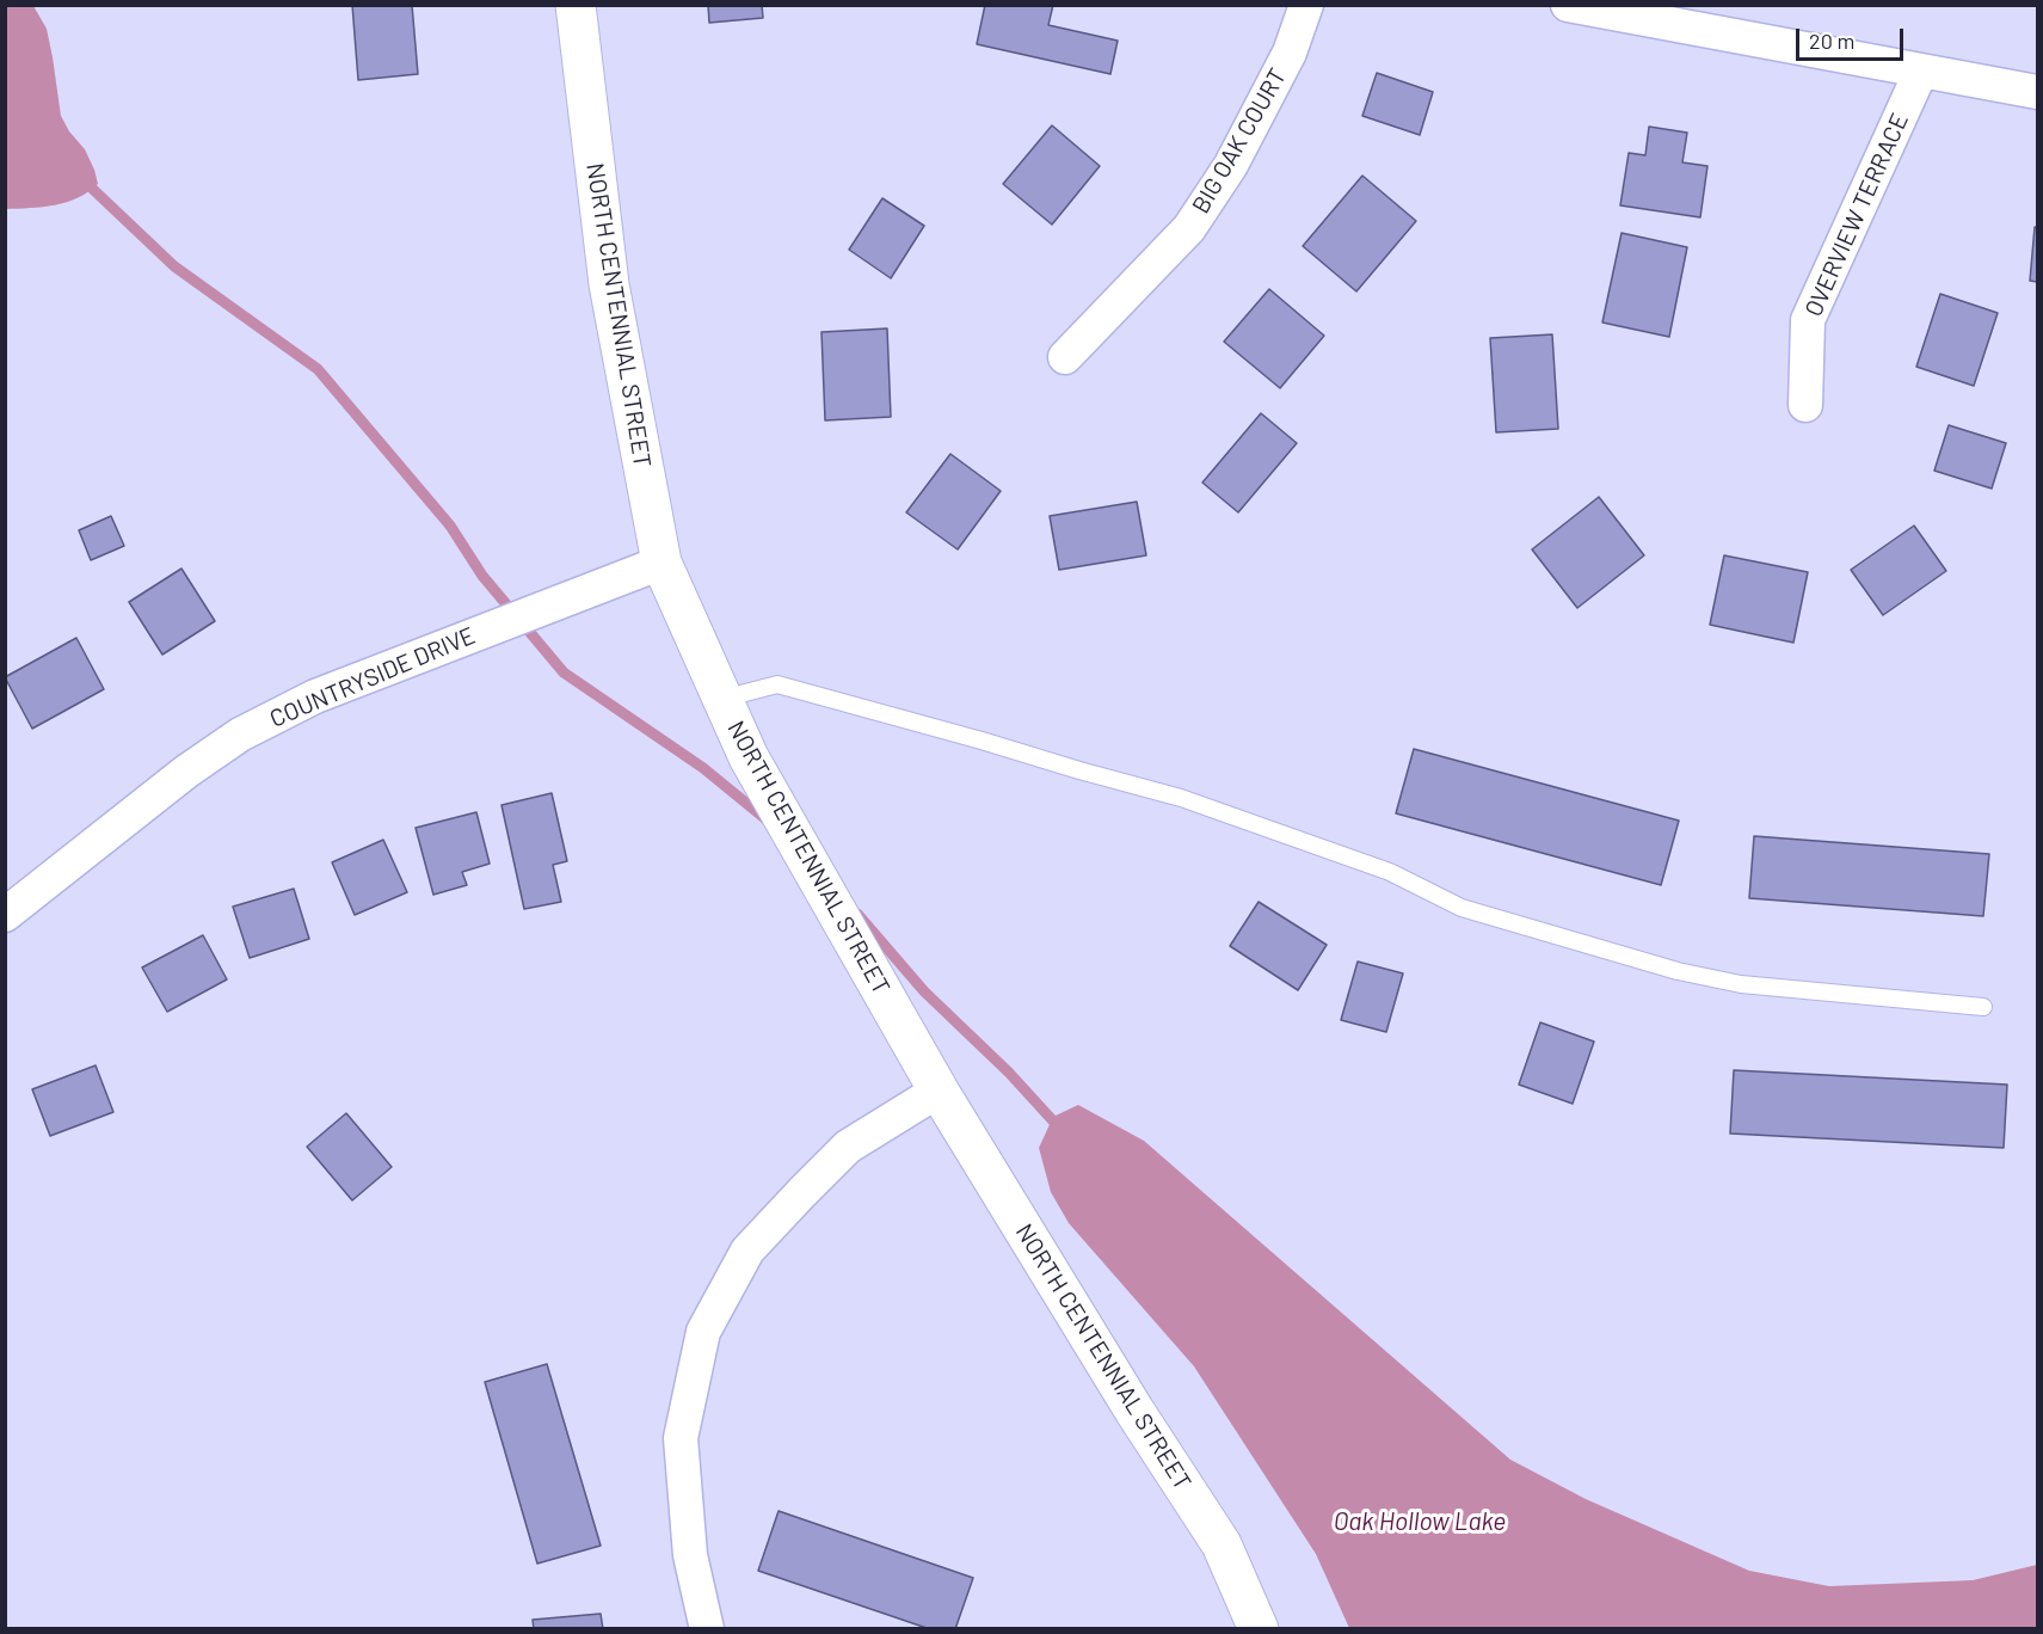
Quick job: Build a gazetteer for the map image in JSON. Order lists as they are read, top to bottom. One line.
{"streets":{"street":["BIG OAK COURT","OVERVIEW TERRACE","NORTH CENTENNIAL STREET","COUNTRYSIDE DRIVE"]},"crossings":[["NORTH CENTENNIAL STREET","COUNTRYSIDE DRIVE"]],"water":["Oak Hollow Lake"],"scale_bar":"20 m"}
